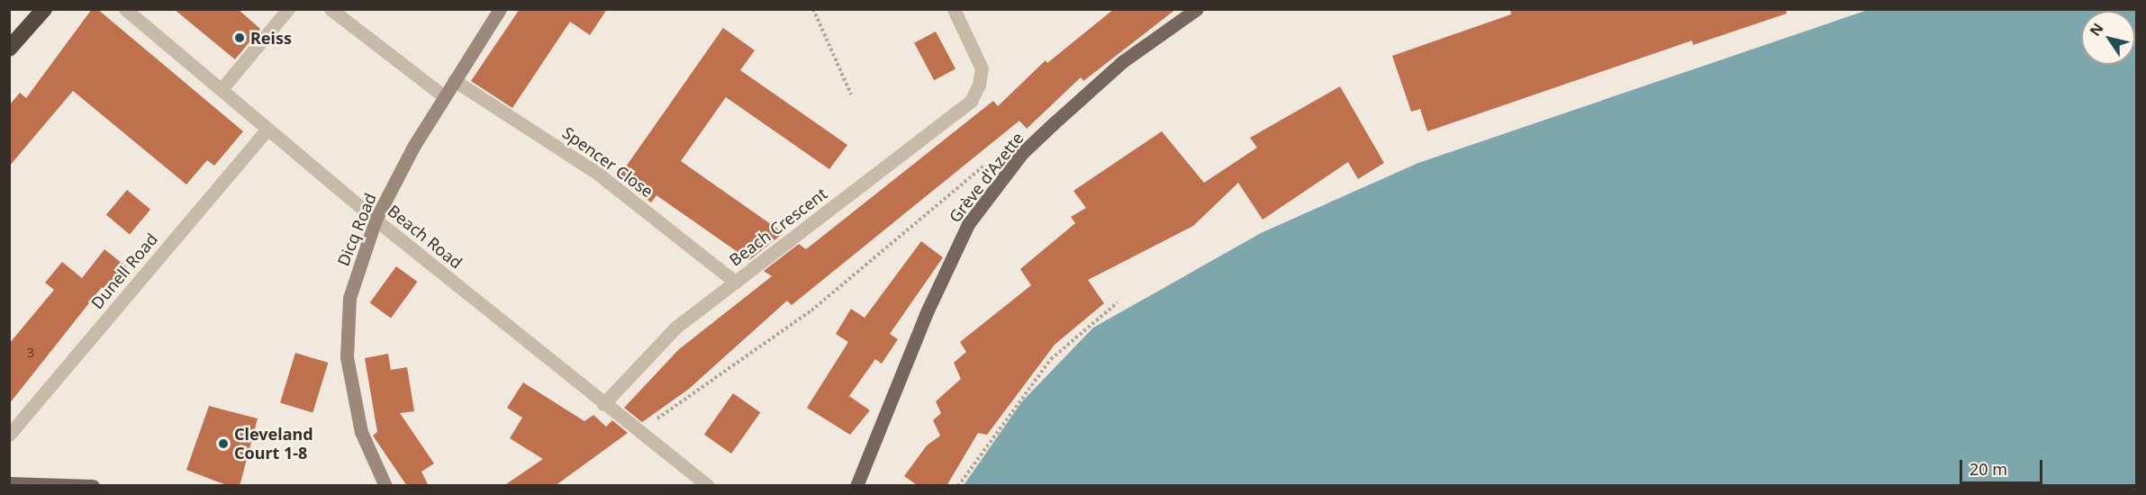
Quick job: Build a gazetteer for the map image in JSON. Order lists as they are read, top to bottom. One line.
{"streets":{"main road":["Grève d'Azette","Dicq Road"],"street":["Spencer Close","Beach Crescent","Beach Road","Dunell Road"]},"crossings":[["Spencer Close","Beach Crescent"],["Spencer Close","Dicq Road"],["Beach Crescent","Beach Road"],["Dicq Road","Beach Road"],["Beach Road","Dunell Road"]],"places":["Reiss","Cleveland Court 1-8"],"house_numbers":["3"],"scale_bar":"20 m","north":"top left"}
